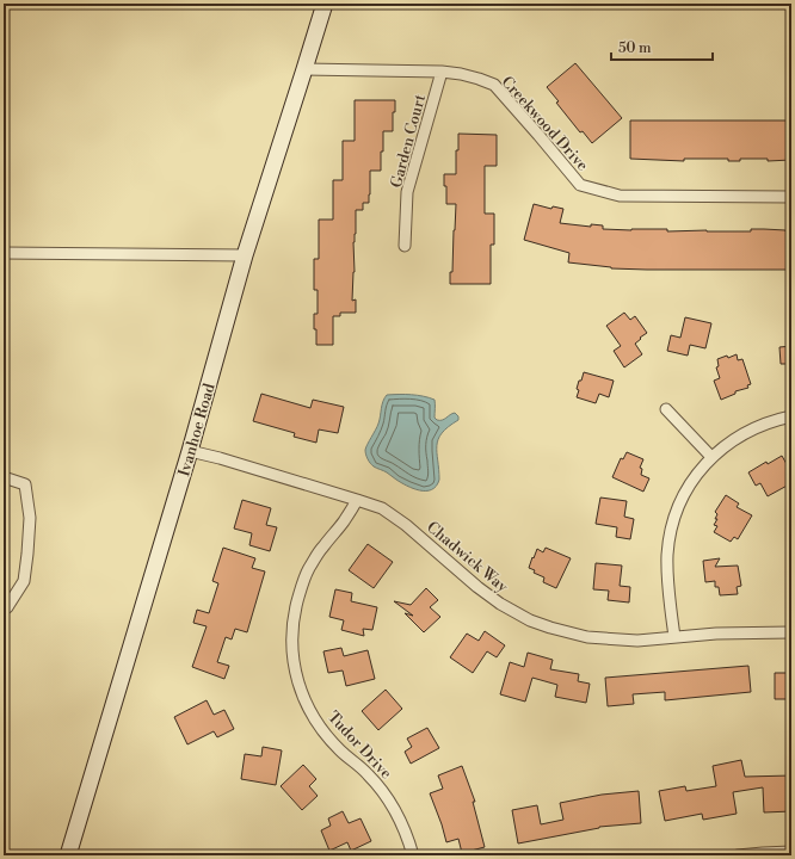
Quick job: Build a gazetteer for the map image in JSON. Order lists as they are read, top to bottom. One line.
{"streets":{"main road":["Ivanhoe Road"],"street":["Creekwood Drive","Garden Court","Chadwick Way","Tudor Drive"]},"crossings":[["Creekwood Drive","Garden Court"],["Creekwood Drive","Ivanhoe Road"],["Ivanhoe Road","Chadwick Way"],["Chadwick Way","Tudor Drive"]],"scale_bar":"50 m"}
